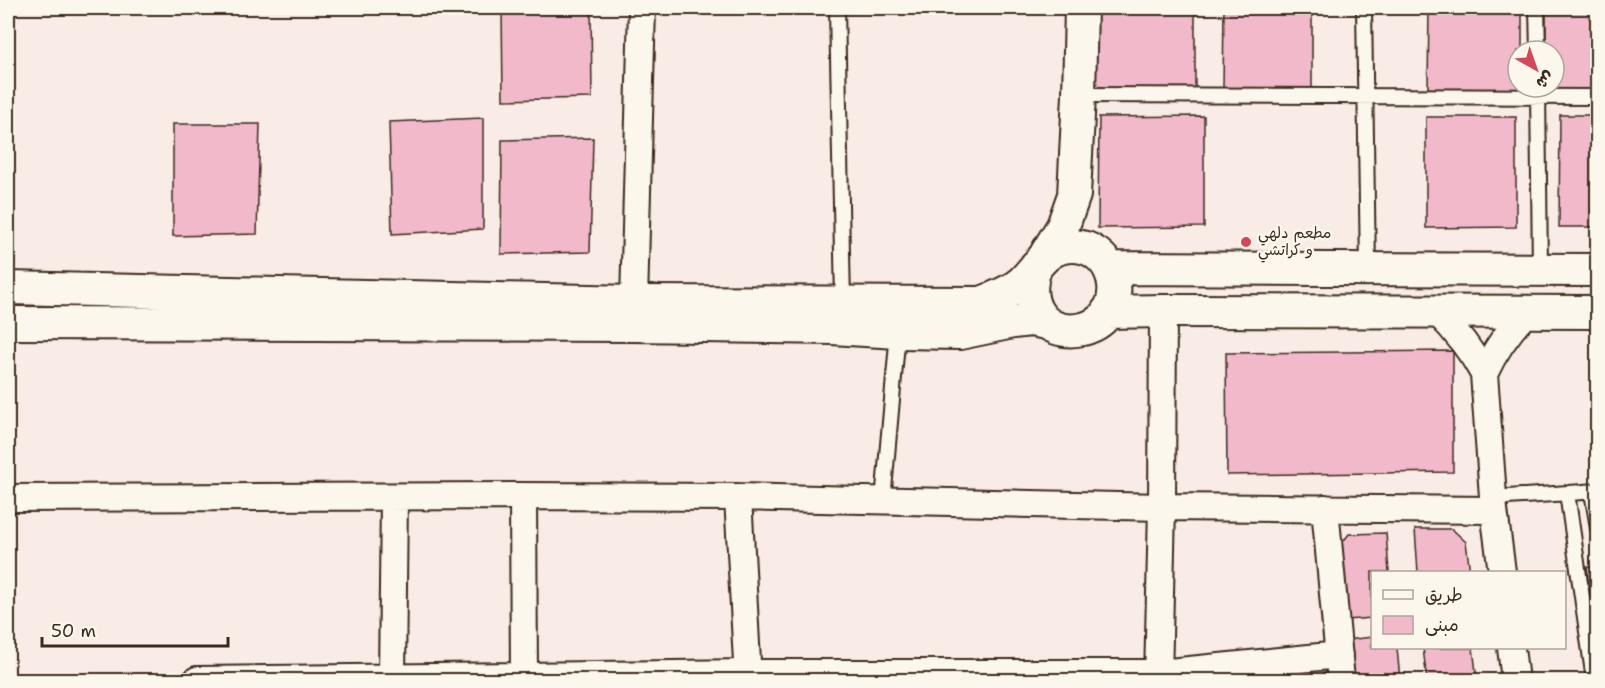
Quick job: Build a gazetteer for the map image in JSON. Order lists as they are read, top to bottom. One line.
{"places":["مطعم دلهي و كراتشي"],"legend":["طريق","مبنى"],"scale_bar":"50 m","north":"bottom right"}
